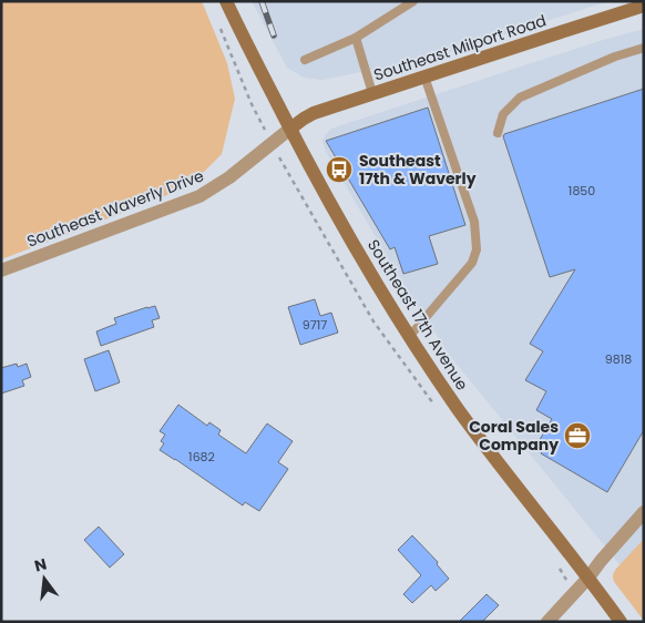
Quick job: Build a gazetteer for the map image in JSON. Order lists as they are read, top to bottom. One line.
{"streets":{"main road":["Southeast Milport Road","Southeast 17th Avenue"],"street":["Southeast Waverly Drive"]},"crossings":[["Southeast Milport Road","Southeast Waverly Drive"],["Southeast Milport Road","Southeast 17th Avenue"],["Southeast Waverly Drive","Southeast 17th Avenue"]],"places":{"bus stop":["Southeast 17th & Waverly"],"office":["Coral Sales Company"]},"house_numbers":["1850","9717","9818","1682"],"north":"top"}
